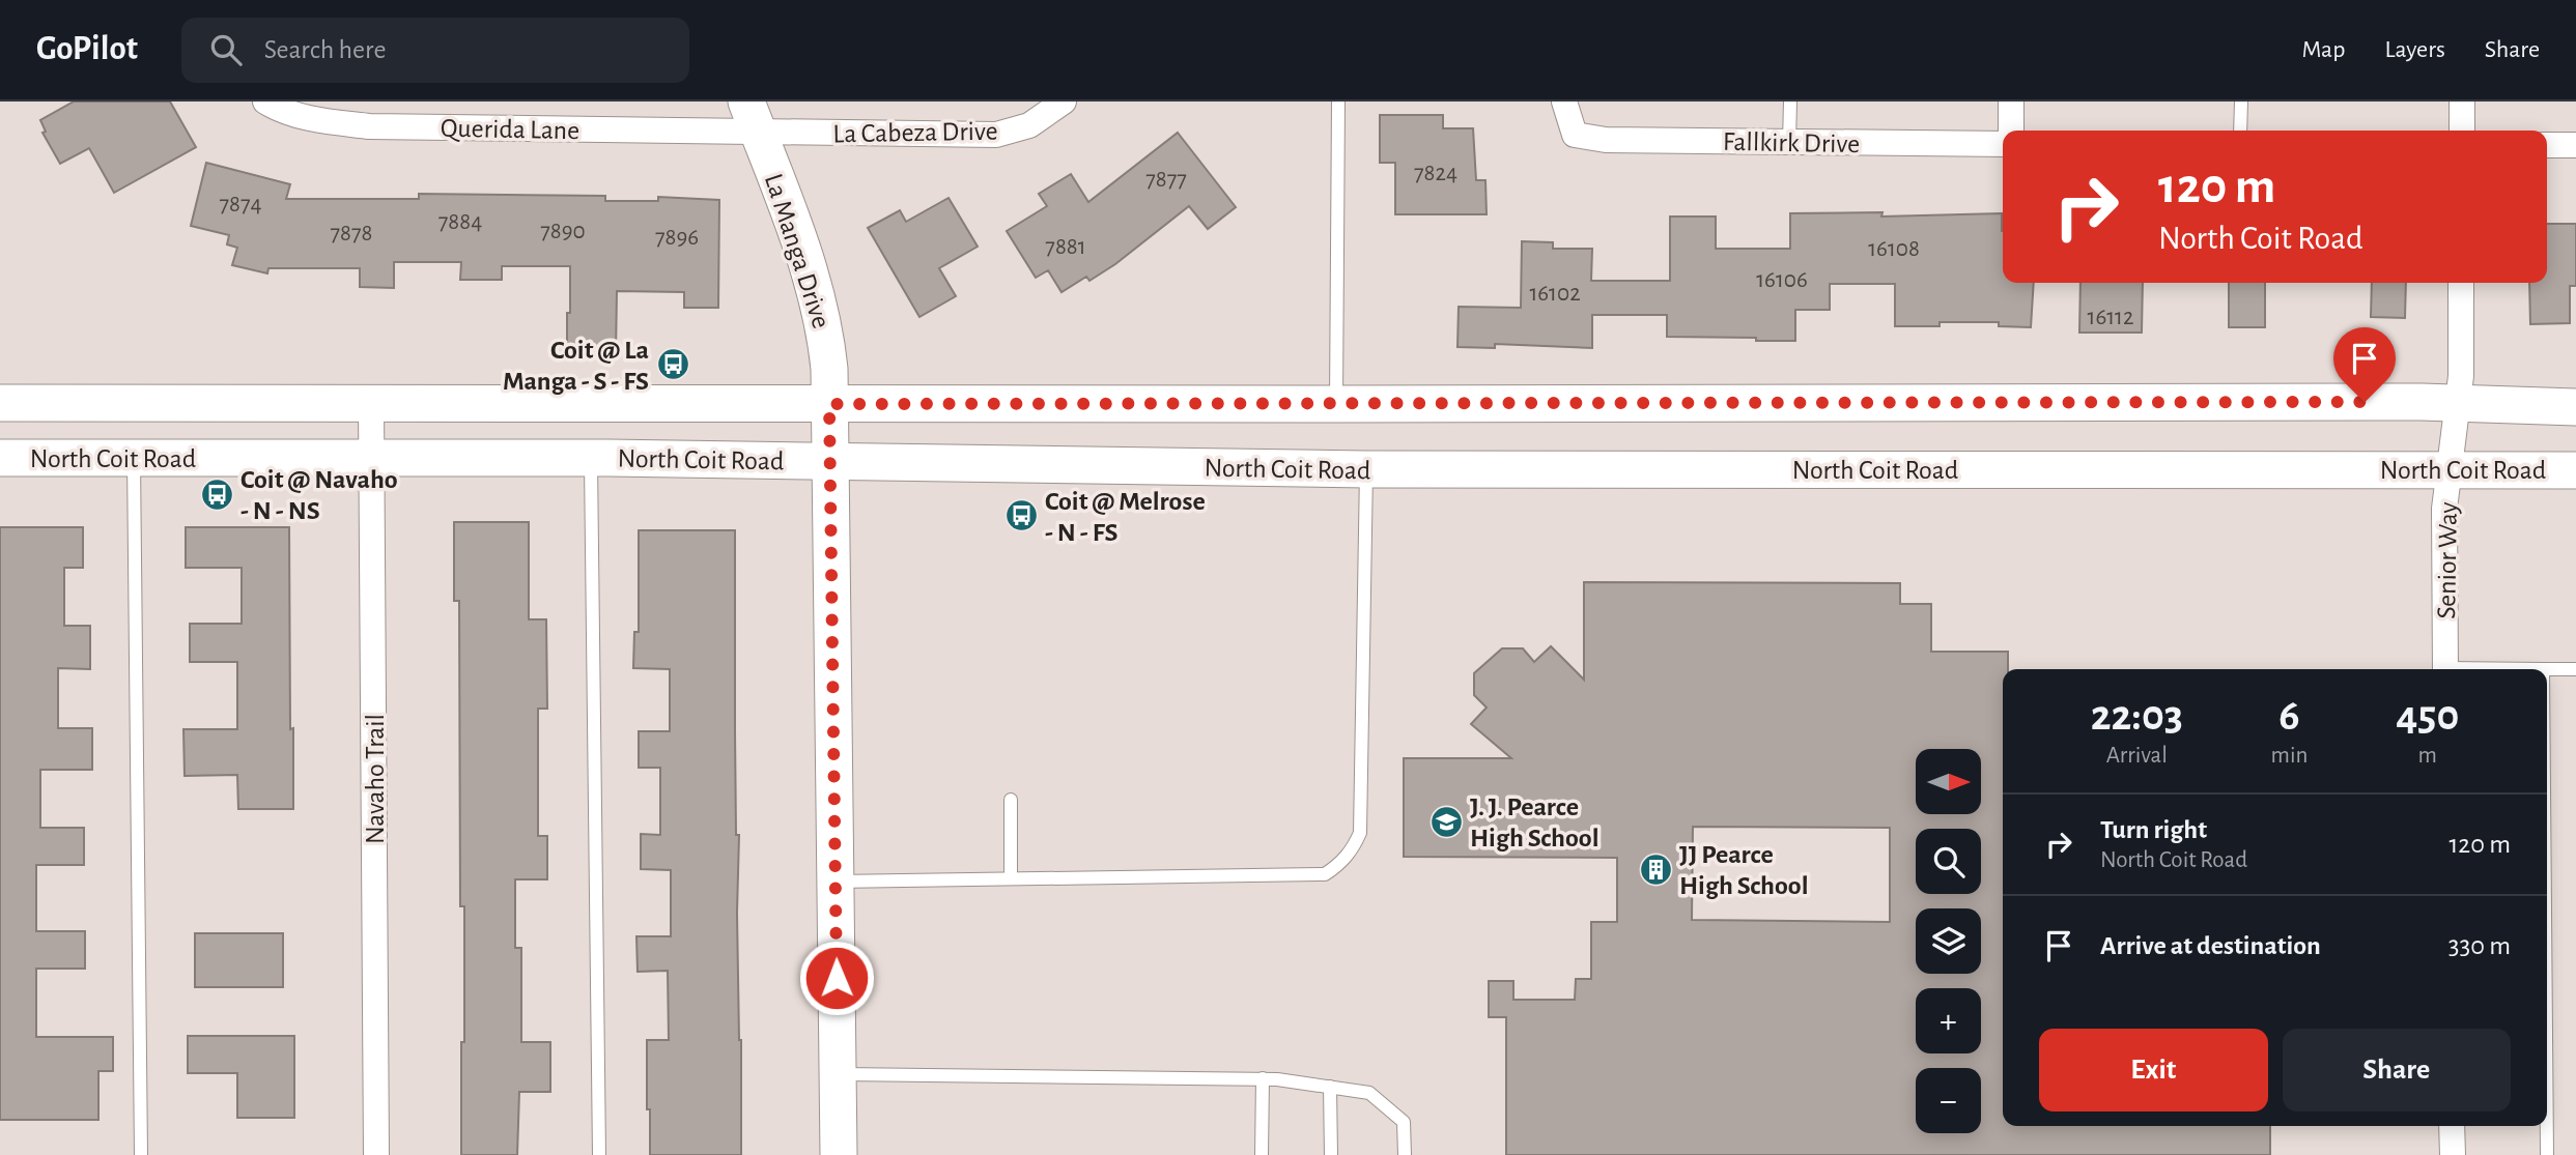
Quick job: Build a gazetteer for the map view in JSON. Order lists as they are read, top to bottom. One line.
{"streets":{"main road":["La Manga Drive","North Coit Road"],"street":["Querida Lane","La Cabeza Drive","Fallkirk Drive","Senior Way","Navaho Trail"]},"crossings":[["Querida Lane","La Cabeza Drive"],["Querida Lane","La Manga Drive"],["La Cabeza Drive","La Manga Drive"],["La Manga Drive","North Coit Road"],["North Coit Road","Senior Way"],["North Coit Road","Navaho Trail"]],"places":{"bus stop":["Coit @ La Manga - S - FS","Coit @ Navaho - N - NS","Coit @ Melrose - N - FS"],"school or university":["J. J. Pearce High School"],"building":["JJ Pearce High School"]},"house_numbers":["7824","7877","7874","7884","7890","7878","7896","7881","16108","16106","16102","16112"],"north":"right","page":{"header":"GoPilot","search":"Search here","nav":["Map","Layers","Share"],"turn":["120 m","North Coit Road"],"eta":["22:03","Arrival","6","min","450","m"],"map_buttons":["+","−"],"list":[{"name":"Turn right","note":"North Coit Road","value":"120 m"},{"name":"Arrive at destination","value":"330 m"}],"buttons":["Exit","Share"]}}
